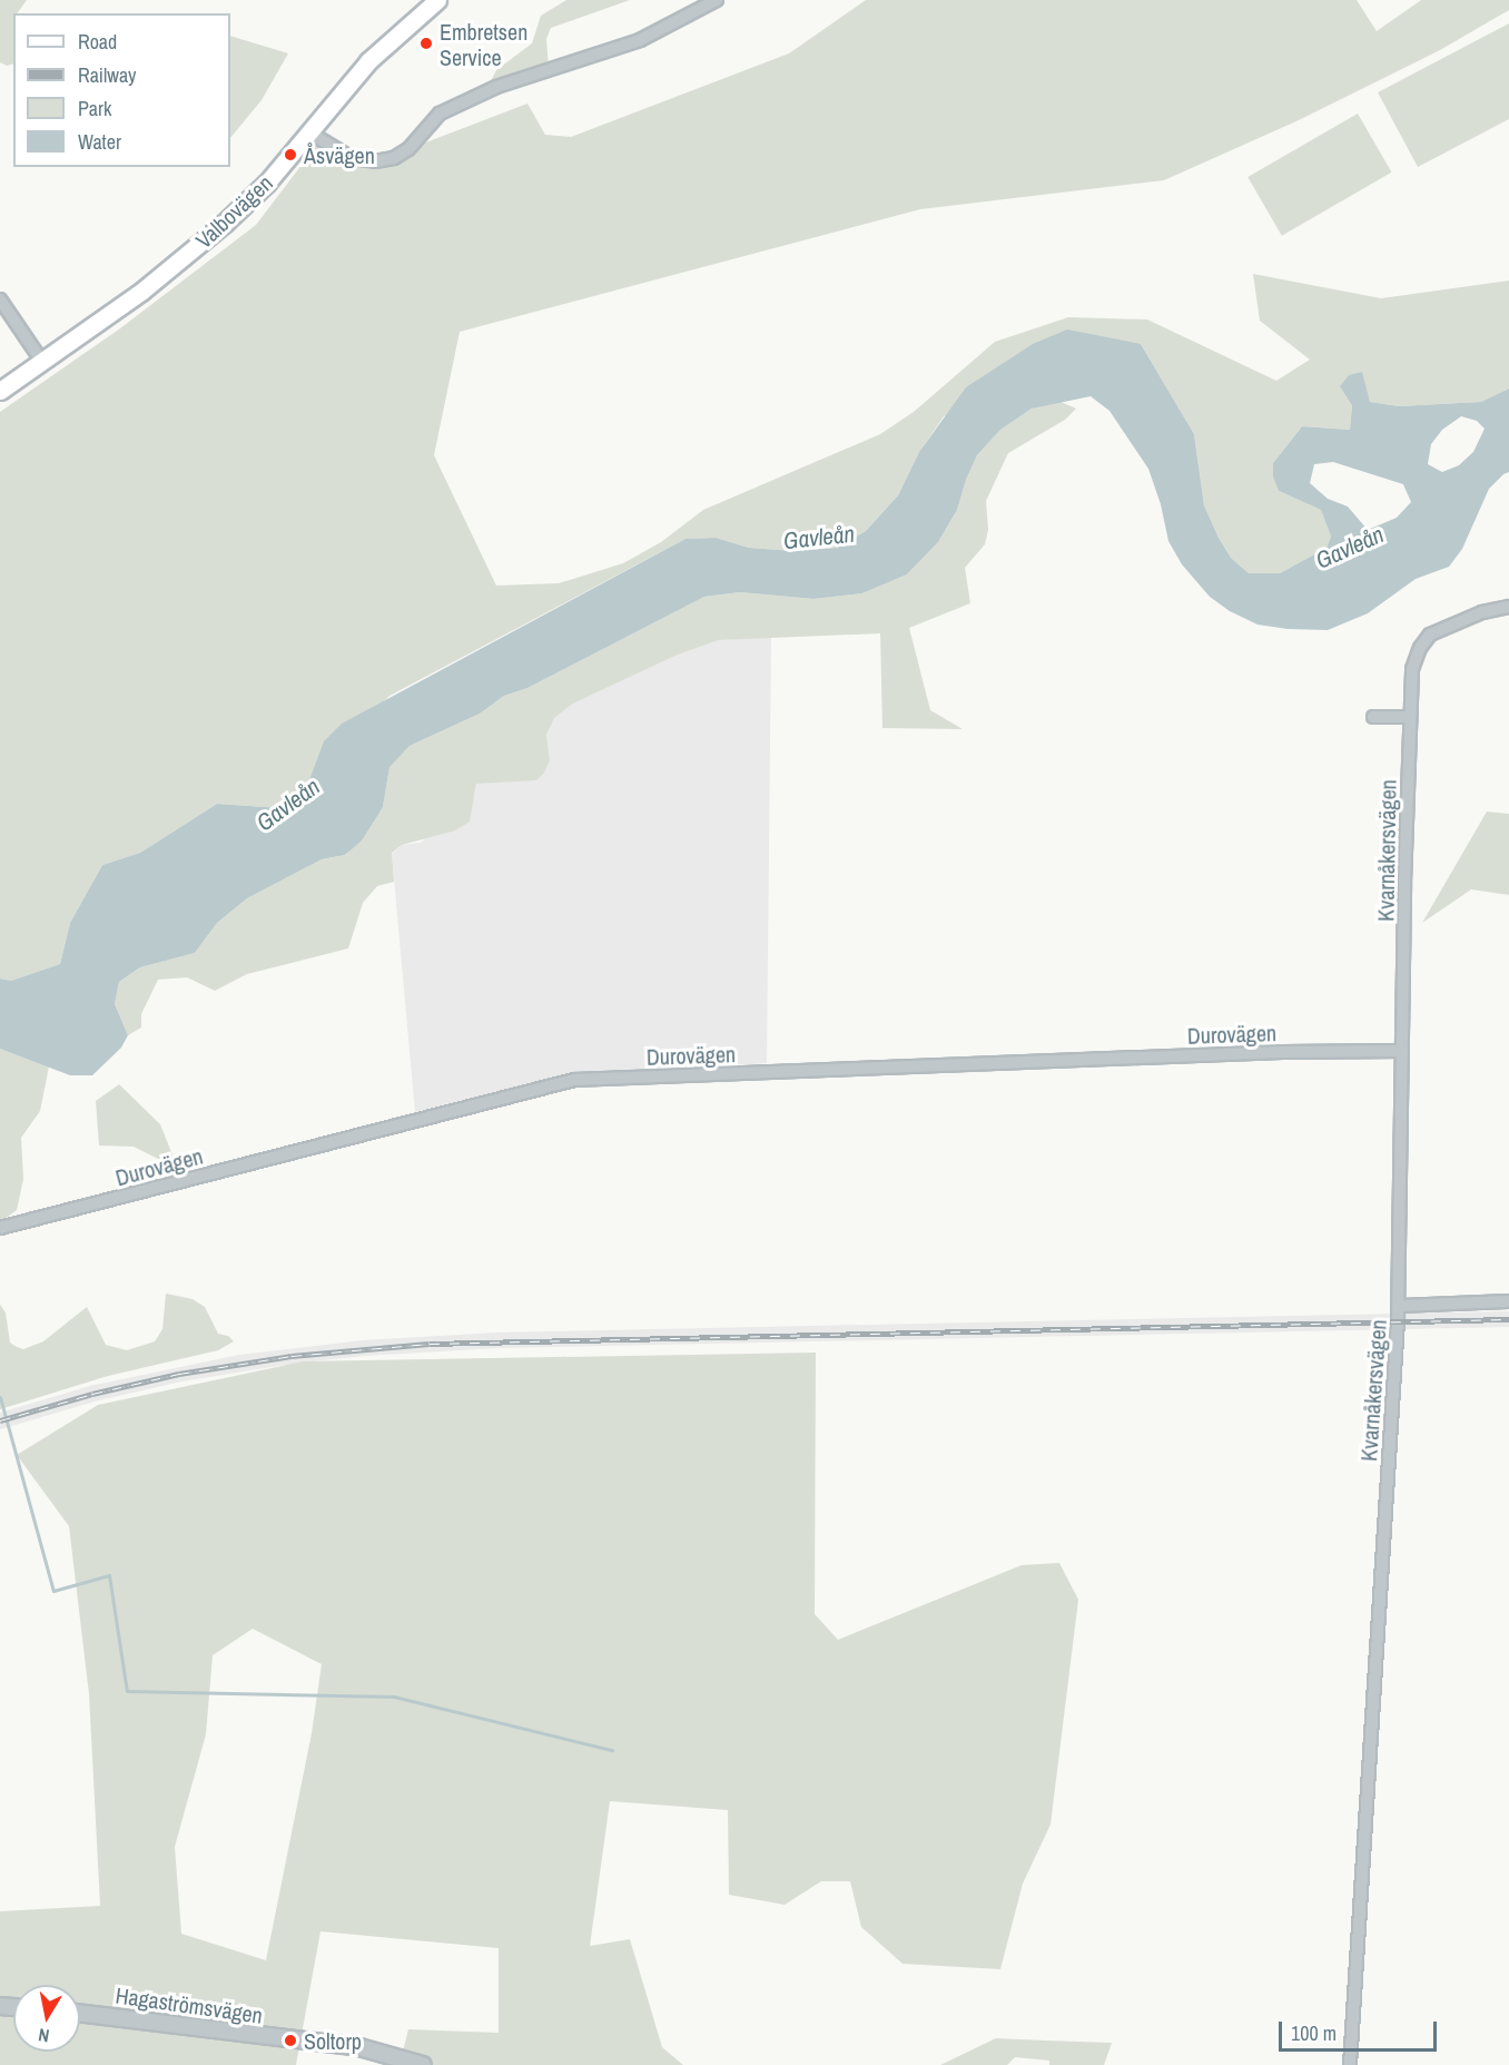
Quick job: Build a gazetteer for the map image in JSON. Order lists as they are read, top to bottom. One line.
{"streets":{"main road":["Valbovägen"],"street":["Kvarnåkersvägen","Durovägen","Hagaströmsvägen"]},"crossings":[["Kvarnåkersvägen","Durovägen"]],"water":["Gavleån"],"places":["Embretsen Service","Åsvägen","Soltorp"],"legend":["Road","Railway","Park","Water"],"scale_bar":"100 m","north":"bottom"}
